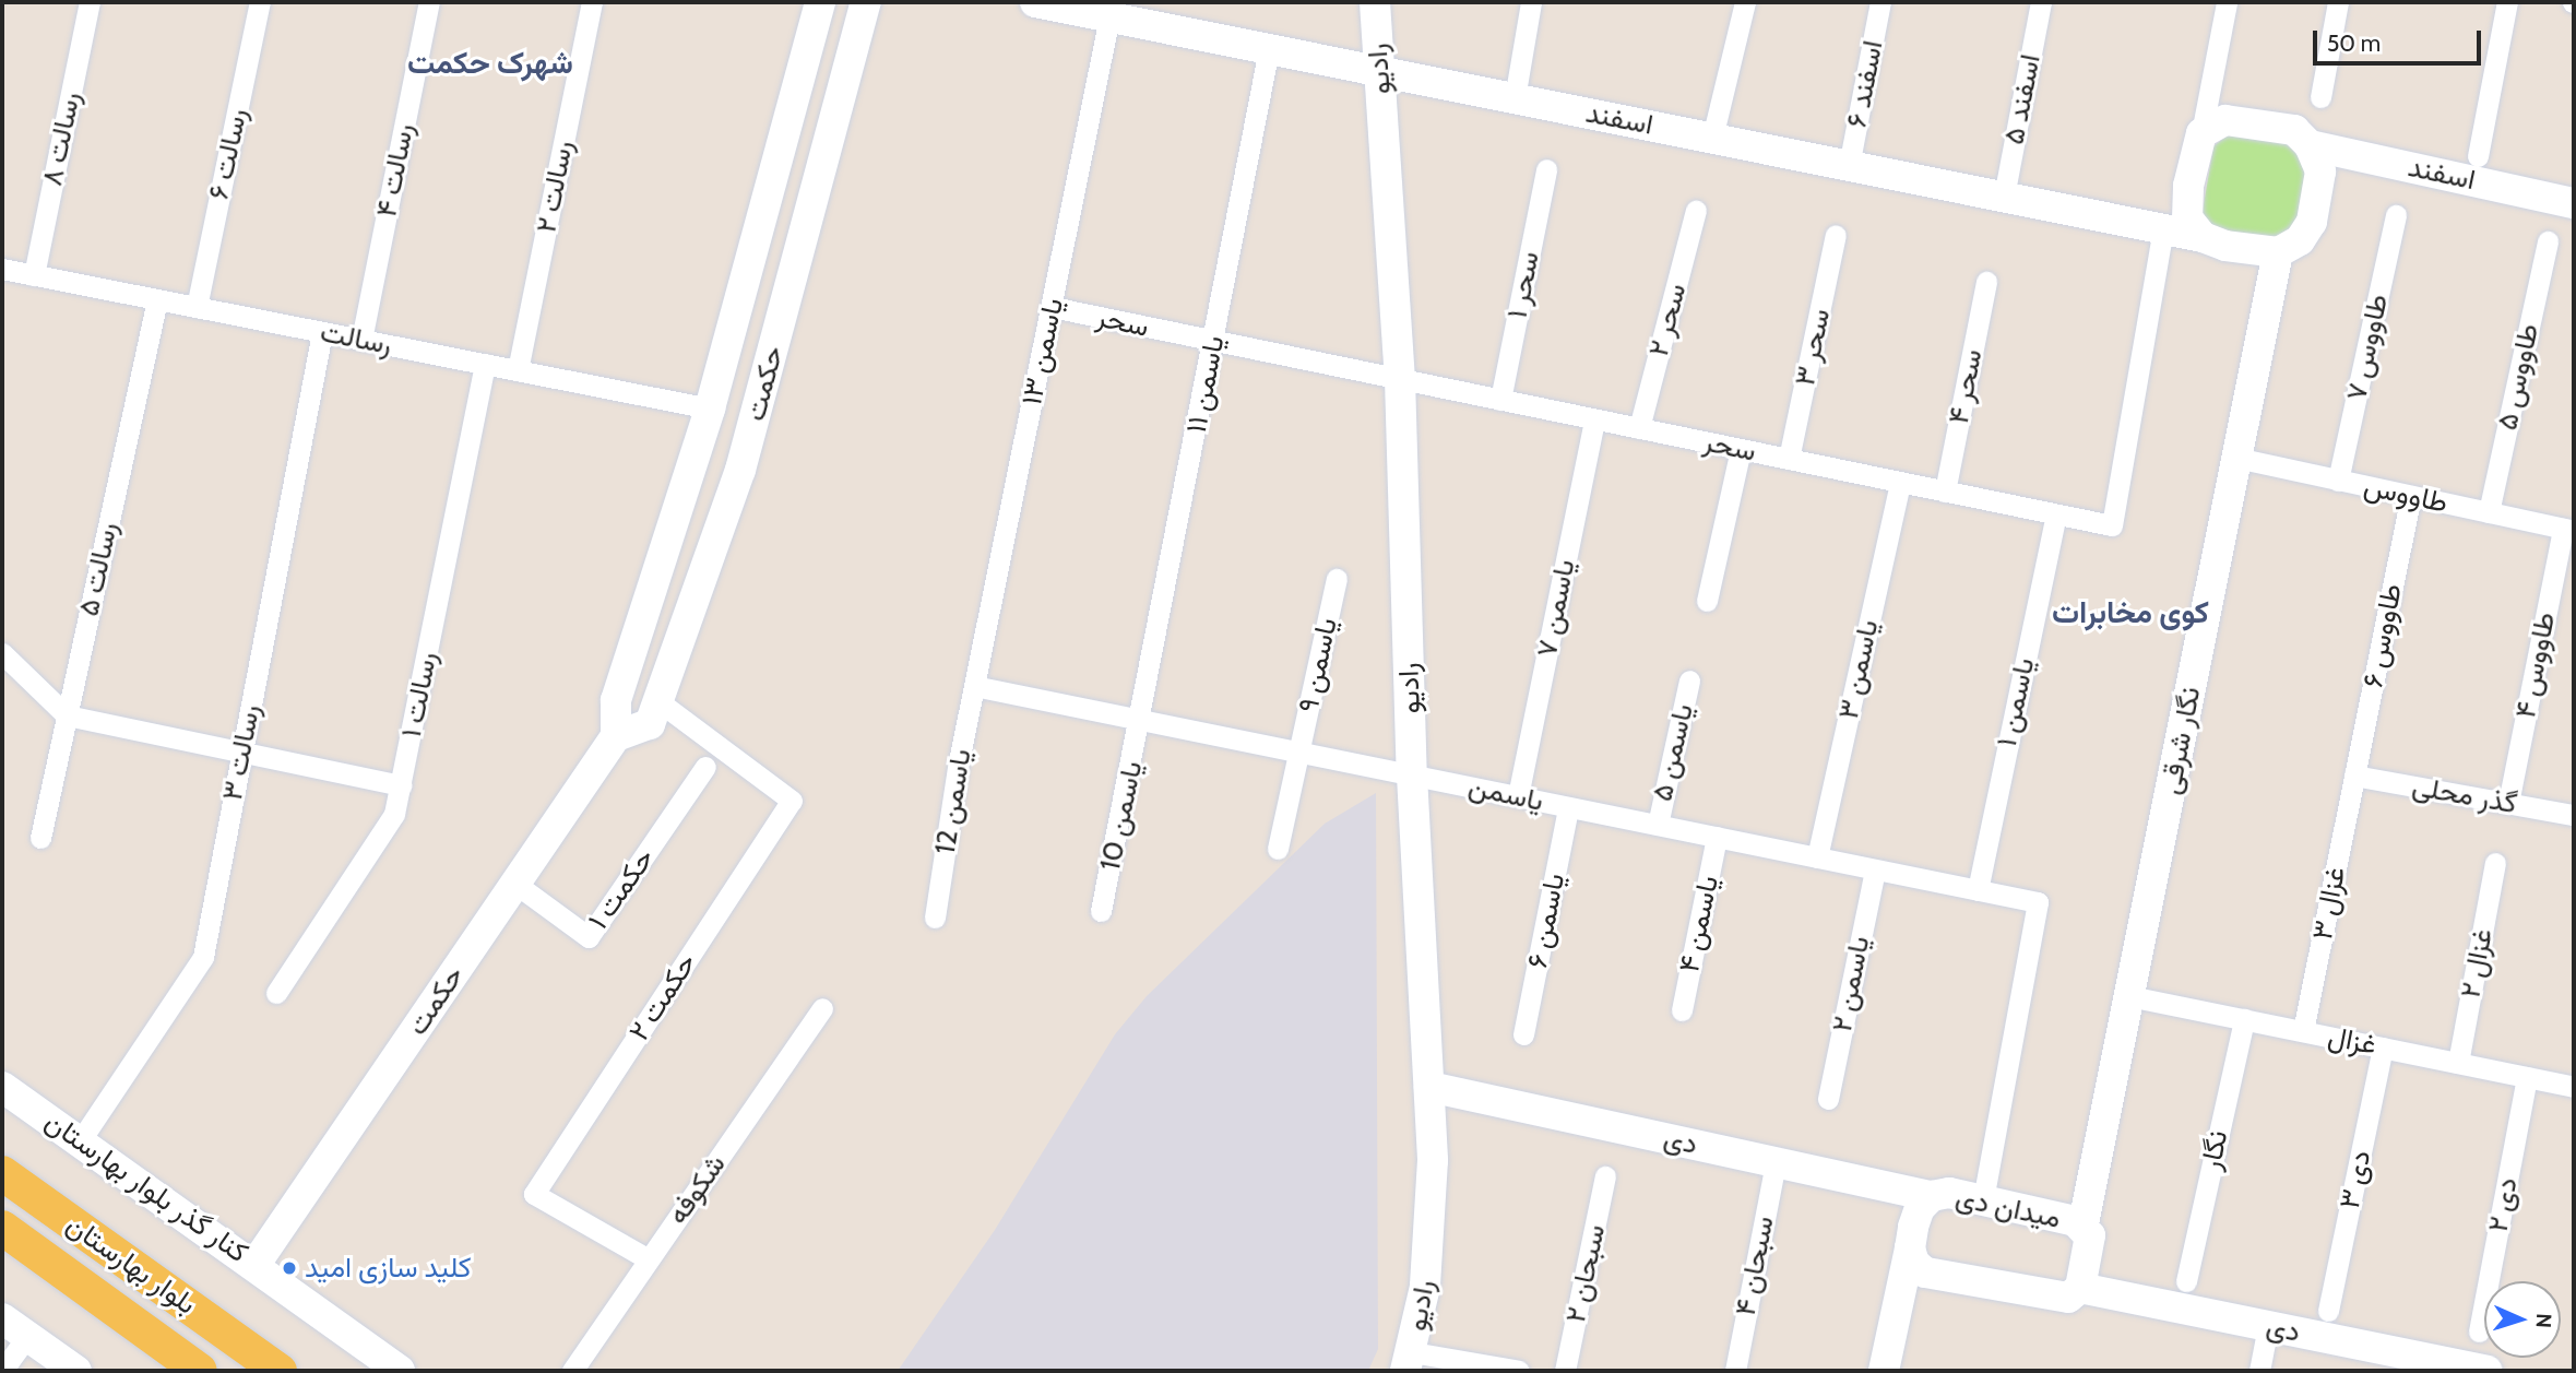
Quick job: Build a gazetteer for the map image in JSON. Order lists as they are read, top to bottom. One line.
{"streets":{"main road":["بلوار بهارستان"],"street":["رادیو","اسفند ۶","اسفند ۵","اسفند","رسالت ۸","رسالت ۶","رسالت ۴","رسالت ۲","سحر ۱","سحر ۲","سحر","رسالت","سحر ۳","طاووس ۷","یاسمن ۱۳","طاووس ۵","حکمت","یاسمن ۱۱","سحر ۴","طاووس","رسالت ۵","یاسمن ۷","طاووس ۶","یاسمن ۹","طاووس ۴","یاسمن ۳","رسالت ۱","یاسمن ۱","نگار شرقی","رسالت ۳","یاسمن ۵","یاسمن","گذر محلی","یاسمن 12","یاسمن 10","حکمت ۱","غزال ۳","یاسمن ۶","یاسمن ۴","غزال ۲","یاسمن ۲","حکمت ۲","غزال","دی","نگار","دی ۳","کنار گذر بلوار بهارستان","شکوفه","دی ۲","میدان دی","سبحان ۴","سبحان ۲"]},"crossings":[["رادیو","اسفند"],["رادیو","سحر"],["رادیو","یاسمن"],["رادیو","دی"],["اسفند ۶","اسفند"],["اسفند ۵","اسفند"],["اسفند","سحر"],["اسفند","یاسمن ۱۳"],["اسفند","یاسمن ۱۱"],["اسفند","نگار شرقی"],["رسالت ۸","رسالت"],["رسالت ۶","رسالت"],["رسالت ۴","رسالت"],["رسالت ۲","رسالت"],["سحر ۱","سحر"],["سحر ۲","سحر"],["سحر","سحر ۳"],["سحر","یاسمن ۱۳"],["سحر","یاسمن ۱۱"],["سحر","سحر ۴"],["سحر","یاسمن ۷"],["سحر","یاسمن ۳"],["سحر","یاسمن ۱"],["رسالت","حکمت"],["رسالت","رسالت ۵"],["رسالت","رسالت ۱"],["رسالت","رسالت ۳"],["طاووس ۷","طاووس"],["یاسمن ۱۳","یاسمن"],["یاسمن ۱۳","یاسمن 12"],["طاووس ۵","طاووس"],["حکمت","حکمت ۱"],["حکمت","حکمت ۲"],["حکمت","کنار گذر بلوار بهارستان"],["یاسمن ۱۱","یاسمن"],["یاسمن ۱۱","یاسمن 10"],["طاووس","طاووس ۶"],["طاووس","طاووس ۴"],["طاووس","نگار شرقی"],["یاسمن ۷","یاسمن"],["طاووس ۶","گذر محلی"],["طاووس ۶","غزال ۳"],["یاسمن ۹","یاسمن"],["طاووس ۴","گذر محلی"],["یاسمن ۳","یاسمن"],["یاسمن ۱","یاسمن"],["نگار شرقی","غزال"],["نگار شرقی","میدان دی"],["رسالت ۳","کنار گذر بلوار بهارستان"],["یاسمن ۵","یاسمن"],["یاسمن","یاسمن 12"],["یاسمن","یاسمن 10"],["یاسمن","یاسمن ۶"],["یاسمن","یاسمن ۴"],["یاسمن","یاسمن ۲"],["یاسمن","میدان دی"],["گذر محلی","غزال ۳"],["غزال ۳","غزال"],["غزال ۲","غزال"],["حکمت ۲","شکوفه"],["غزال","نگار"],["غزال","دی ۳"],["غزال","دی ۲"],["دی","میدان دی"],["دی","سبحان ۴"]],"districts":["شهرک حکمت","کوی مخابرات"],"places":["کلید سازی امید"],"scale_bar":"50 m","north":"right"}
